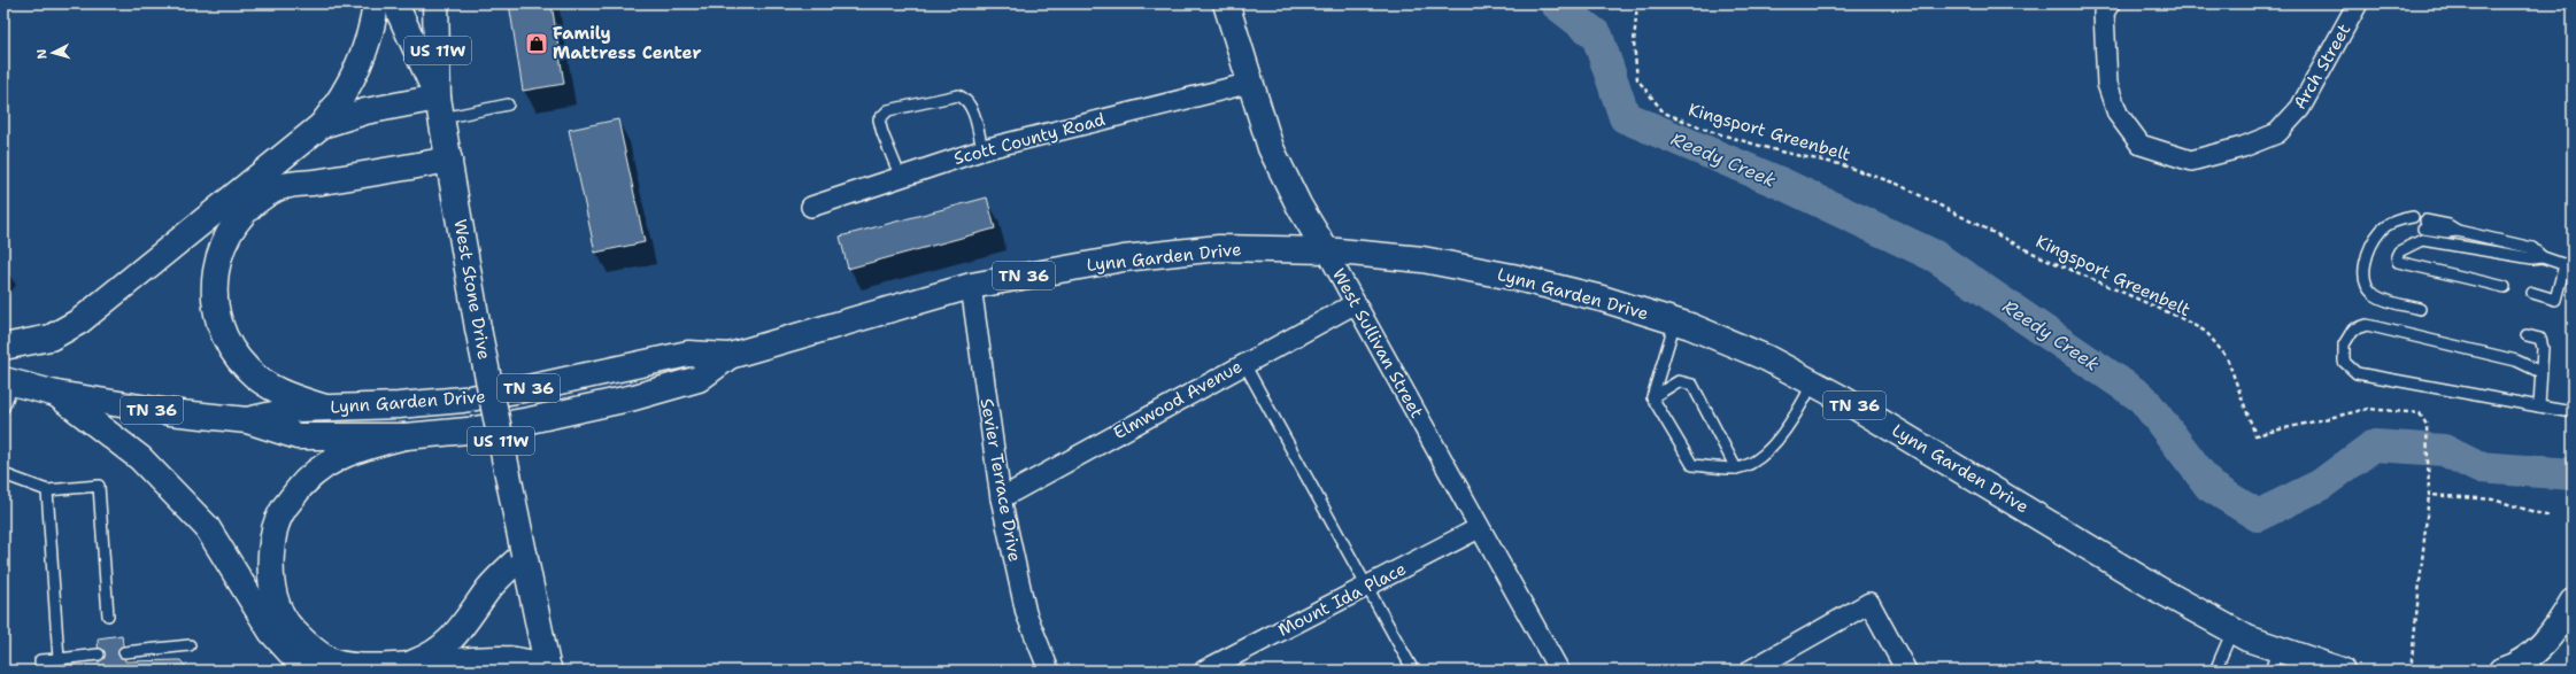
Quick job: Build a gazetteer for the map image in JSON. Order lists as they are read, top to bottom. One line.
{"streets":{"main road":["US 11W","Lynn Garden Drive","TN 36","West Stone Drive","West Sullivan Street"],"street":["Arch Street","Scott County Road","Elmwood Avenue","Sevier Terrace Drive","Mount Ida Place"],"path":["Kingsport Greenbelt"]},"crossings":[["Scott County Road","West Sullivan Street"],["Lynn Garden Drive","West Sullivan Street"],["Lynn Garden Drive","Sevier Terrace Drive"],["West Sullivan Street","Elmwood Avenue"],["West Sullivan Street","Mount Ida Place"],["Elmwood Avenue","Sevier Terrace Drive"]],"water":["Reedy Creek"],"places":{"shop":["Family Mattress Center"]},"north":"left"}
